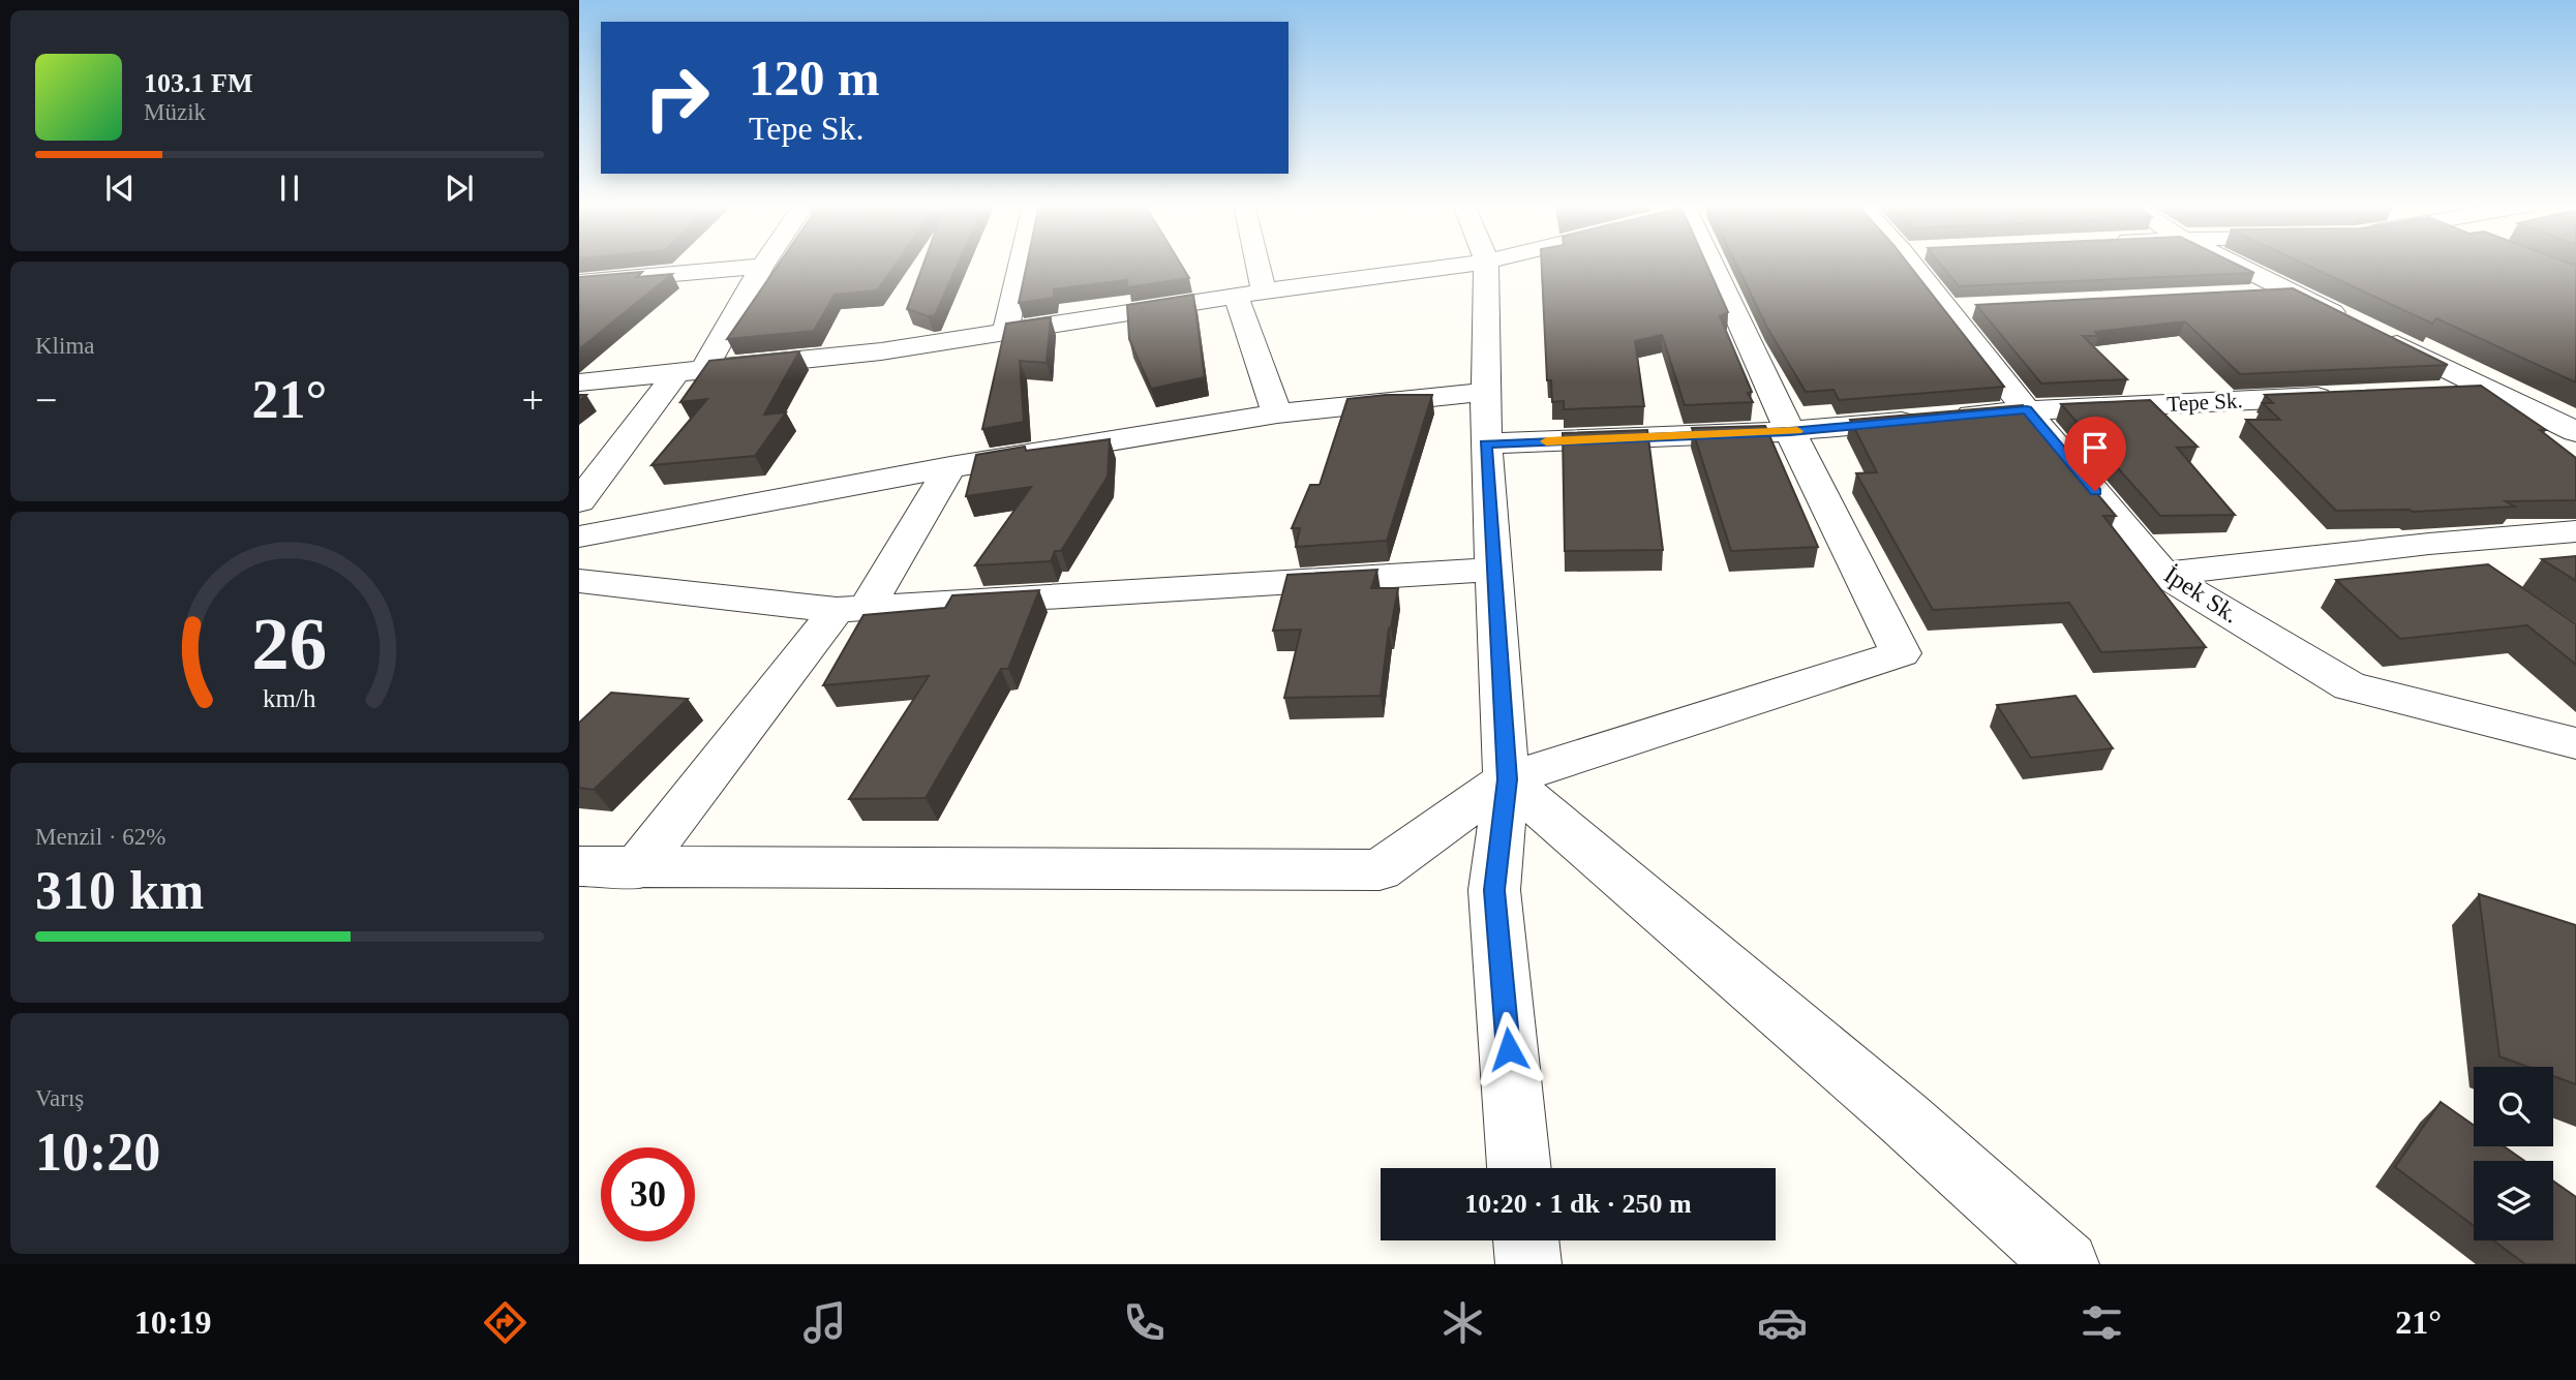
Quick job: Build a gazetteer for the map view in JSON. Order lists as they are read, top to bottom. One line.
{"streets":{"street":["Tepe Sk.","İpek Sk."]},"crossings":[["Tepe Sk.","İpek Sk."]],"page":{"turn":["120 m","Tepe Sk."],"song":["103.1 FM","Müzik"],"tile":["Klima",["Menzil · 62%","310 km"],["Varış","10:20"]],"heat":["−","21°","+"],"limit":"30","trip":"10:20 · 1 dk · 250 m","tabs":["10:19","21°"],"gauge":["26","km/h"]}}
